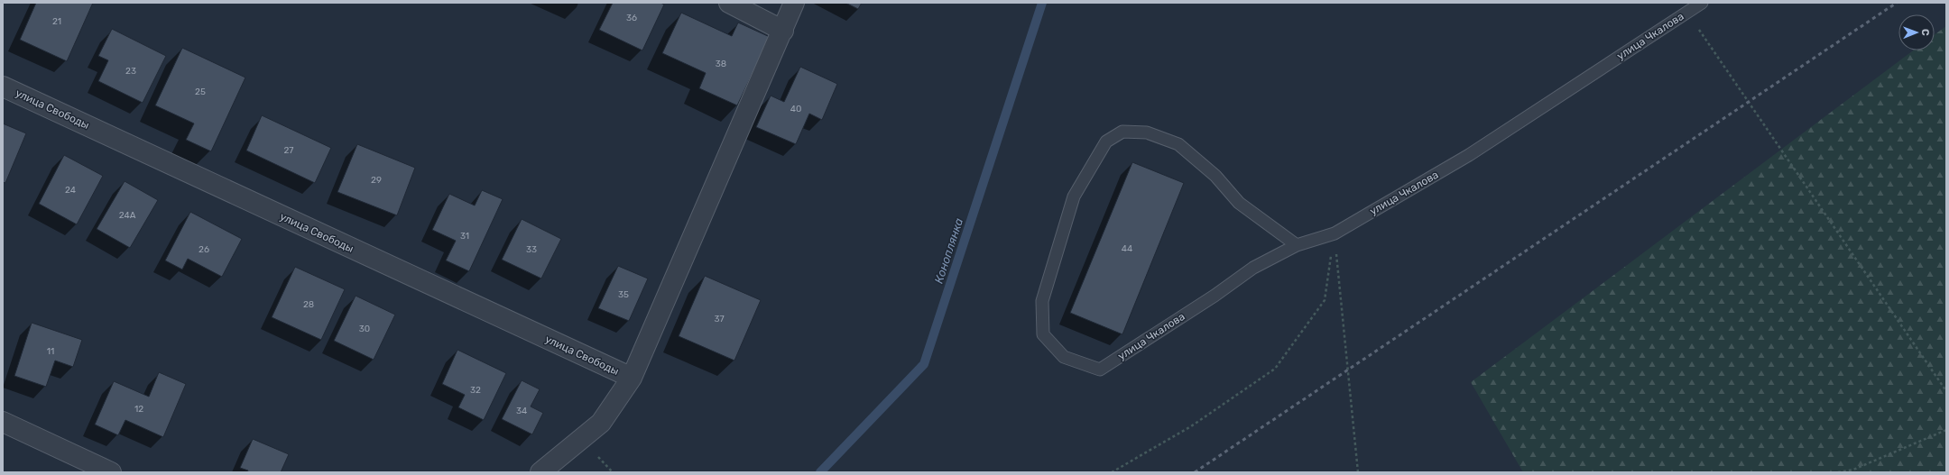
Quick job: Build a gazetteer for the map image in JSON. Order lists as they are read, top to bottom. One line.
{"streets":{"street":["улица Свободы"],"lane":["улица Чкалова"]},"water":["Коноплянка"],"house_numbers":["36","21","38","23","25","40","27","29","24","24А","31","44","26","33","35","28","37","30","11","32","12","34"],"north":"right"}
